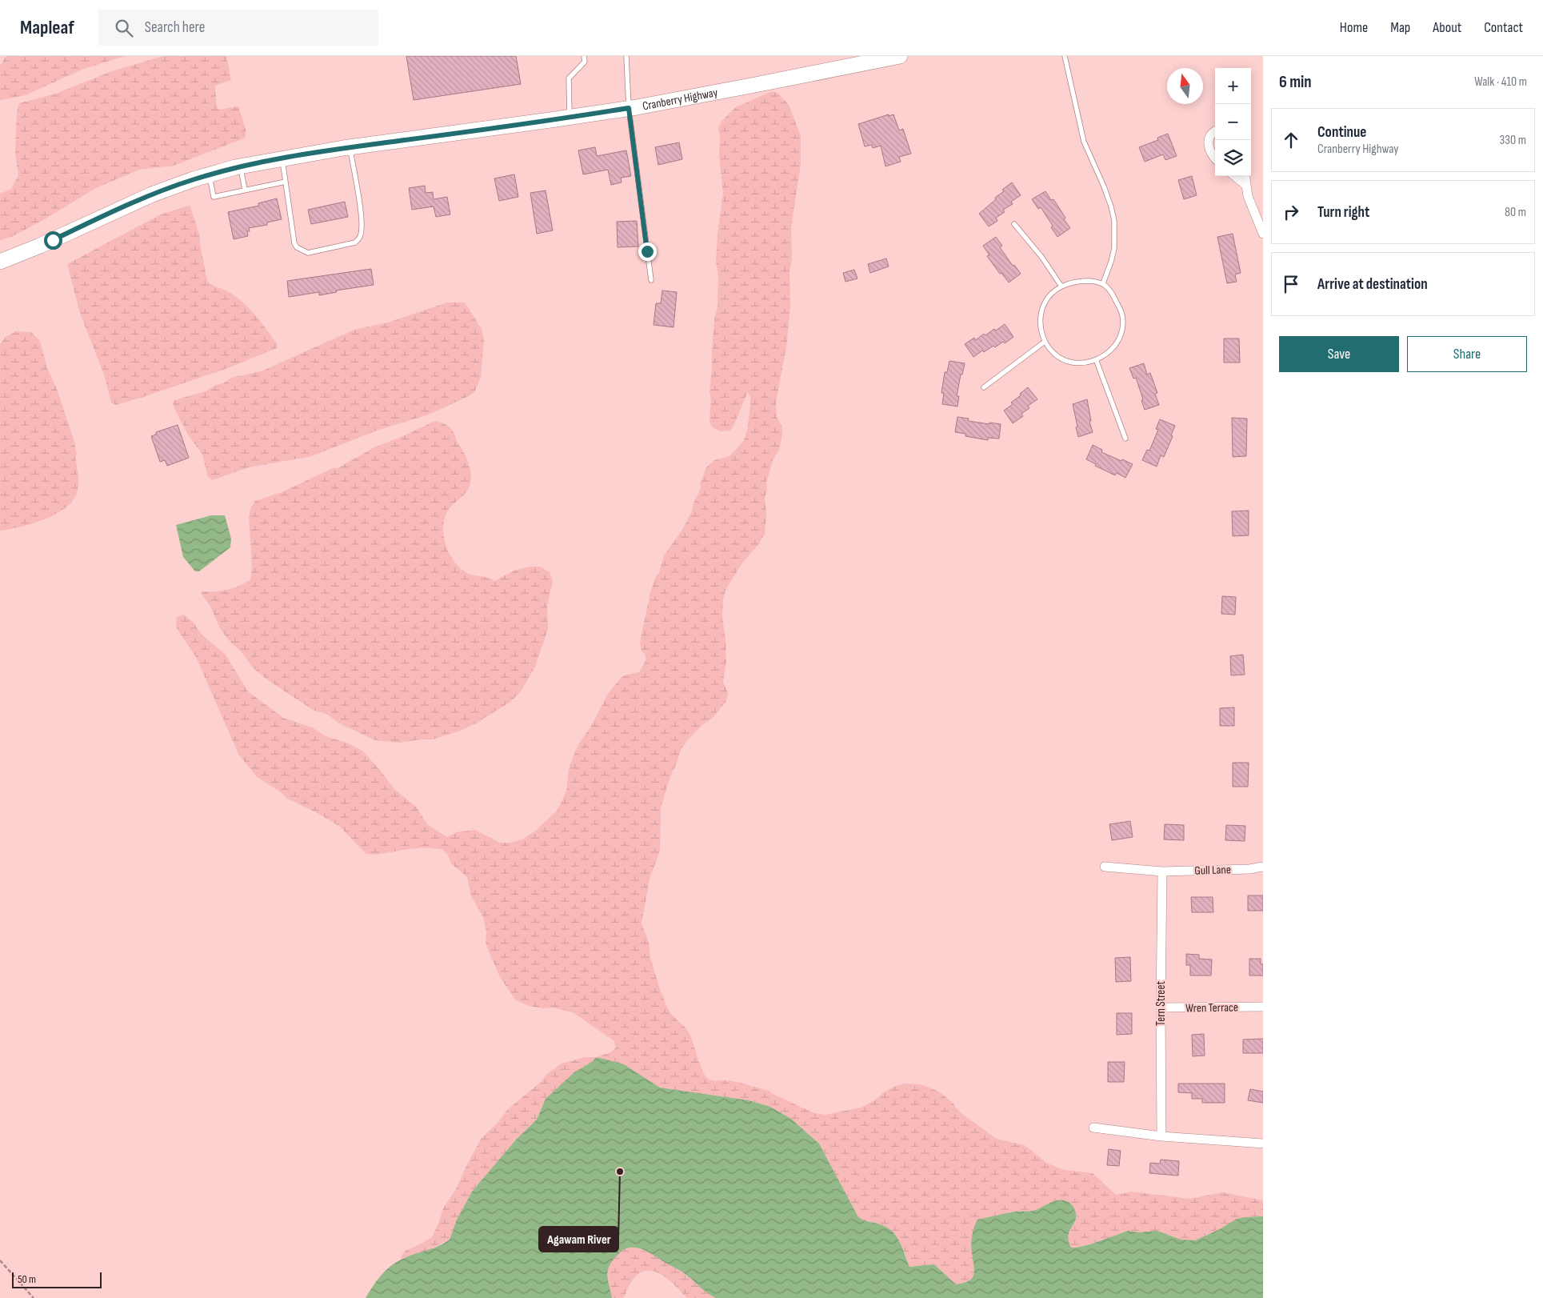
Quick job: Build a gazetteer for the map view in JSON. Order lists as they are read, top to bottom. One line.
{"streets":{"main road":["Cranberry Highway"],"street":["Gull Lane","Tern Street","Wren Terrace"]},"crossings":[["Gull Lane","Tern Street"],["Tern Street","Wren Terrace"]],"places":["Agawam River"],"scale_bar":"50 m","north":"top","page":{"header":"Mapleaf","search":"Search here","nav":["Home","Map","About","Contact"],"heading":["6 min","Walk · 410 m"],"map_buttons":["+","−"],"list":[["Continue","Cranberry Highway","330 m"],["Turn right","80 m"],"Arrive at destination"],"buttons":["Save","Share"],"scale":"50 m"}}
